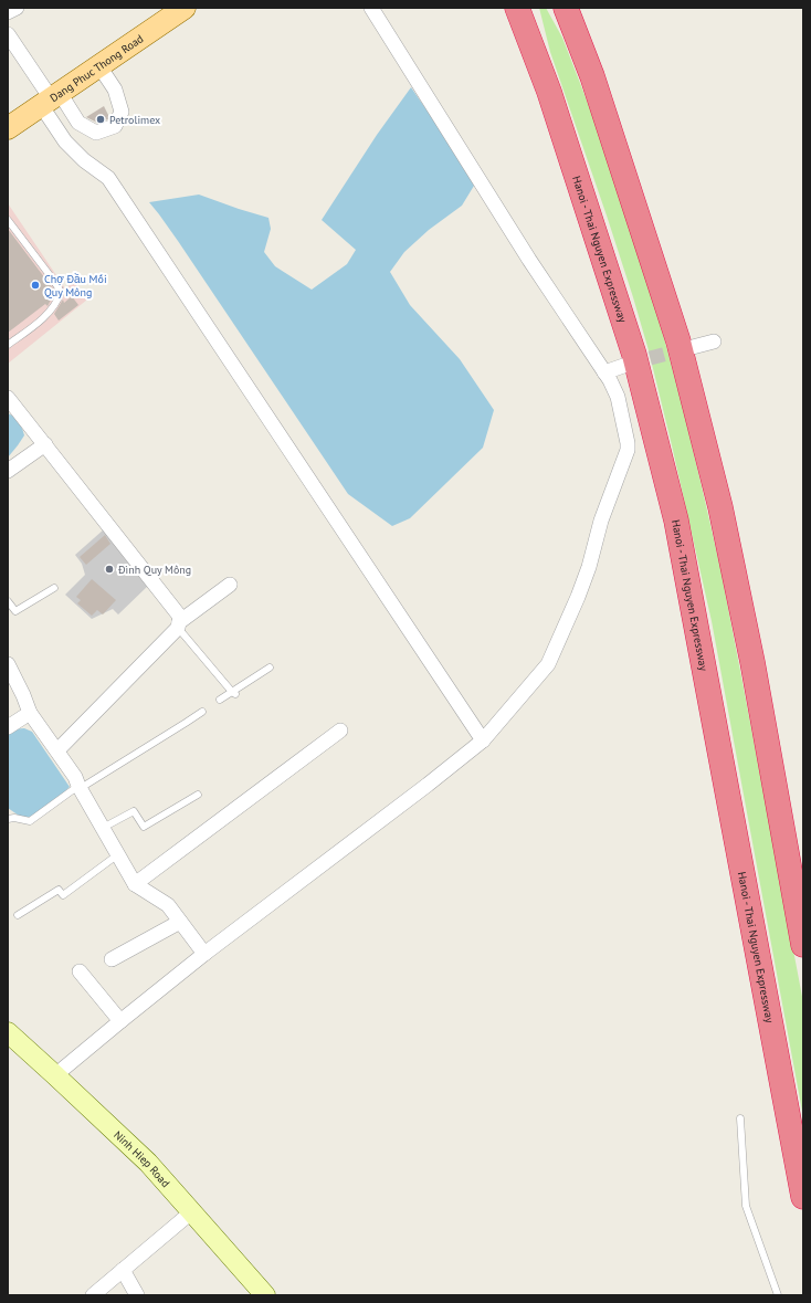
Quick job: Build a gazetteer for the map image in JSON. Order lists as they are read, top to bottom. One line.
{"streets":{"highway":["Hanoi - Thai Nguyen Expressway"],"main road":["Dang Phuc Thong Road","Ninh Hiep Road"]},"places":["Petrolimex","Chợ Đầu Mối Quy Mông","Đình Quy Mông"]}
